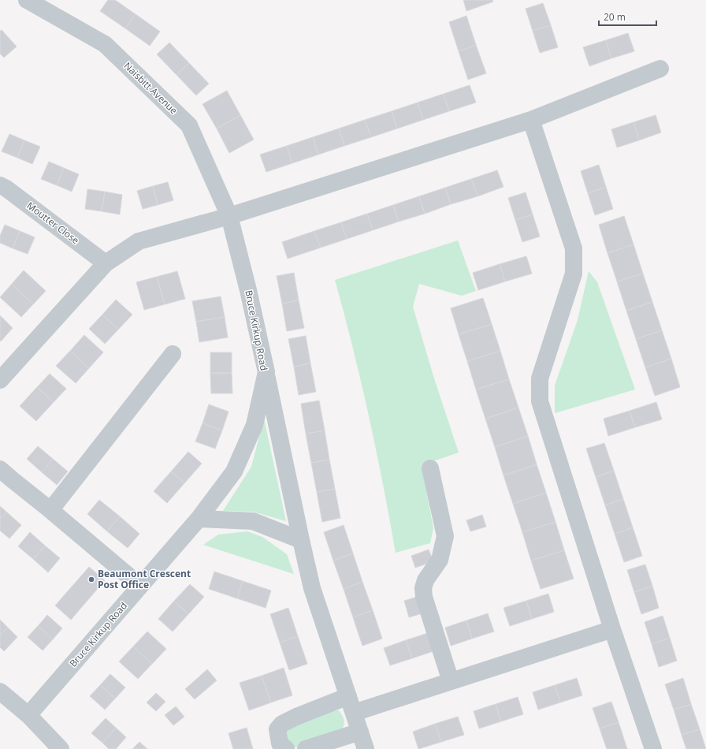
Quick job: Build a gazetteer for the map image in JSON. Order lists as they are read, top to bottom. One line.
{"streets":{"street":["Naisbitt Avenue","Moutter Close","Bruce Kirkup Road"]},"crossings":[["Naisbitt Avenue","Bruce Kirkup Road"]],"places":["Beaumont Crescent Post Office"],"scale_bar":"20 m"}
